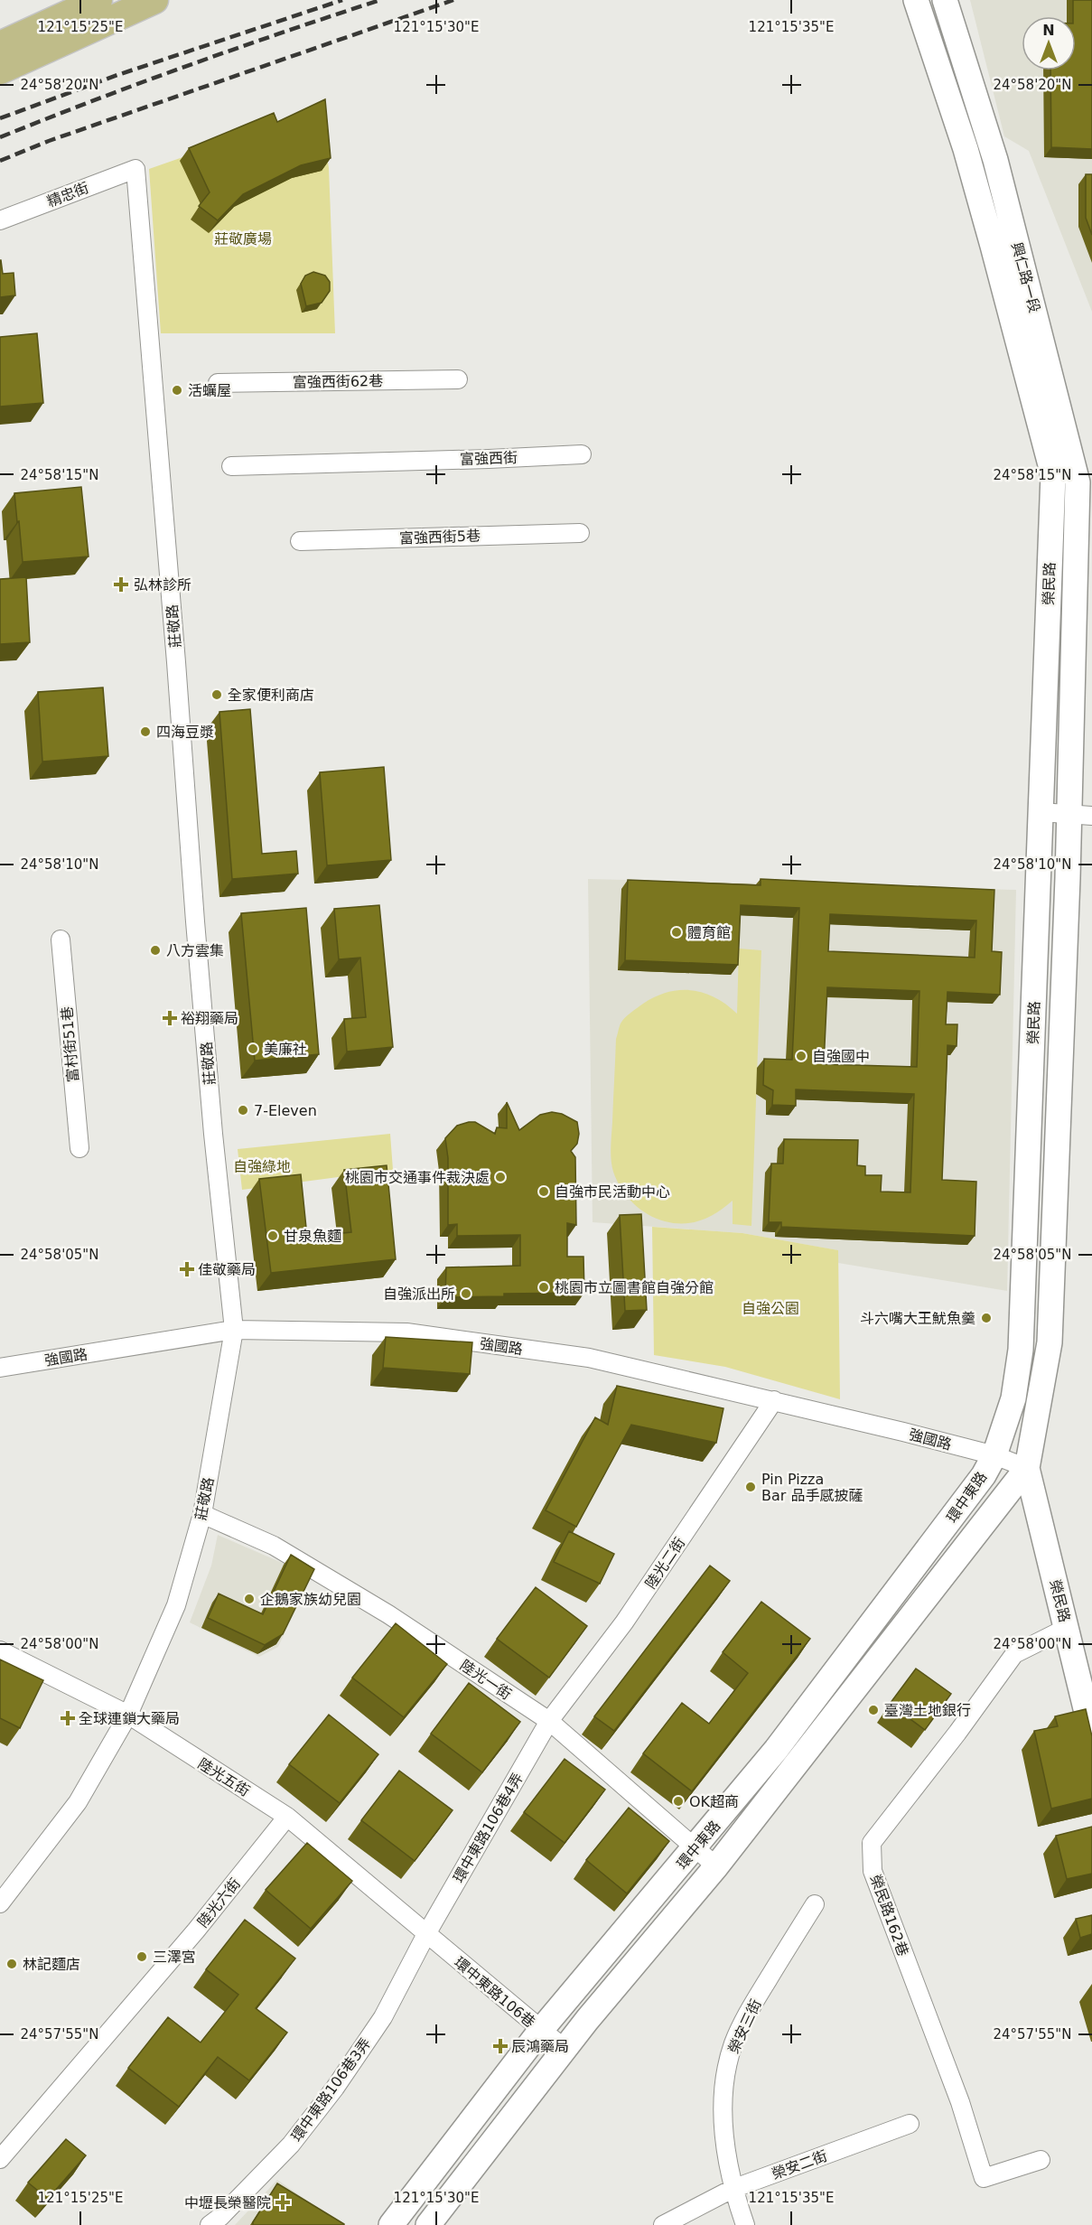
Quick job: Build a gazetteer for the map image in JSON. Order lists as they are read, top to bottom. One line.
{"streets":{"street":["精忠街","興仁路一段","富強西街62巷","富強西街","富強西街5巷","榮民路","莊敬路","富村街51巷","強國路","環中東路","陸光二街","陸光一街","陸光五街","環中東路106巷4弄","陸光六街","榮民路162巷","環中東路106巷","榮安三街","環中東路106巷3弄","榮安二街"]},"crossings":[["精忠街","莊敬路"],["興仁路一段","榮民路"],["榮民路","強國路"],["榮民路","環中東路"],["榮民路","榮民路162巷"],["莊敬路","強國路"],["莊敬路","陸光一街"],["莊敬路","陸光五街"],["強國路","環中東路"],["強國路","陸光二街"],["環中東路","陸光一街"],["環中東路","環中東路106巷"],["陸光二街","陸光一街"],["陸光二街","環中東路106巷4弄"],["陸光一街","環中東路106巷4弄"],["陸光五街","環中東路106巷4弄"],["陸光五街","陸光六街"],["陸光五街","環中東路106巷"],["陸光五街","環中東路106巷3弄"],["環中東路106巷4弄","環中東路106巷"],["環中東路106巷4弄","環中東路106巷3弄"],["環中東路106巷","環中東路106巷3弄"],["榮安三街","榮安二街"]],"parks":["莊敬廣場","自強綠地","自強公園"],"places":{"other":["活蠣屋","全家便利商店","四海豆漿","體育館","八方雲集","美廉社","自強國中","7-Eleven","桃園市交通事件裁決處","自強市民活動中心","甘泉魚麵","桃園市立圖書館自強分館","自強派出所","斗六嘴大王魷魚羹","Pin Pizza Bar 品手感披薩","企鵝家族幼兒園","臺灣土地銀行","OK超商","三澤宮","林記麵店"],"health":["弘林診所","裕翔藥局","佳敬藥局","全球連鎖大藥局","辰鴻藥局","中壢長榮醫院"]},"north":"top","coordinates":["121°15'25\"E","121°15'30\"E","121°15'35\"E","24°58'20\"N","24°58'15\"N","24°58'10\"N","24°58'05\"N","24°58'00\"N","24°57'55\"N"]}
